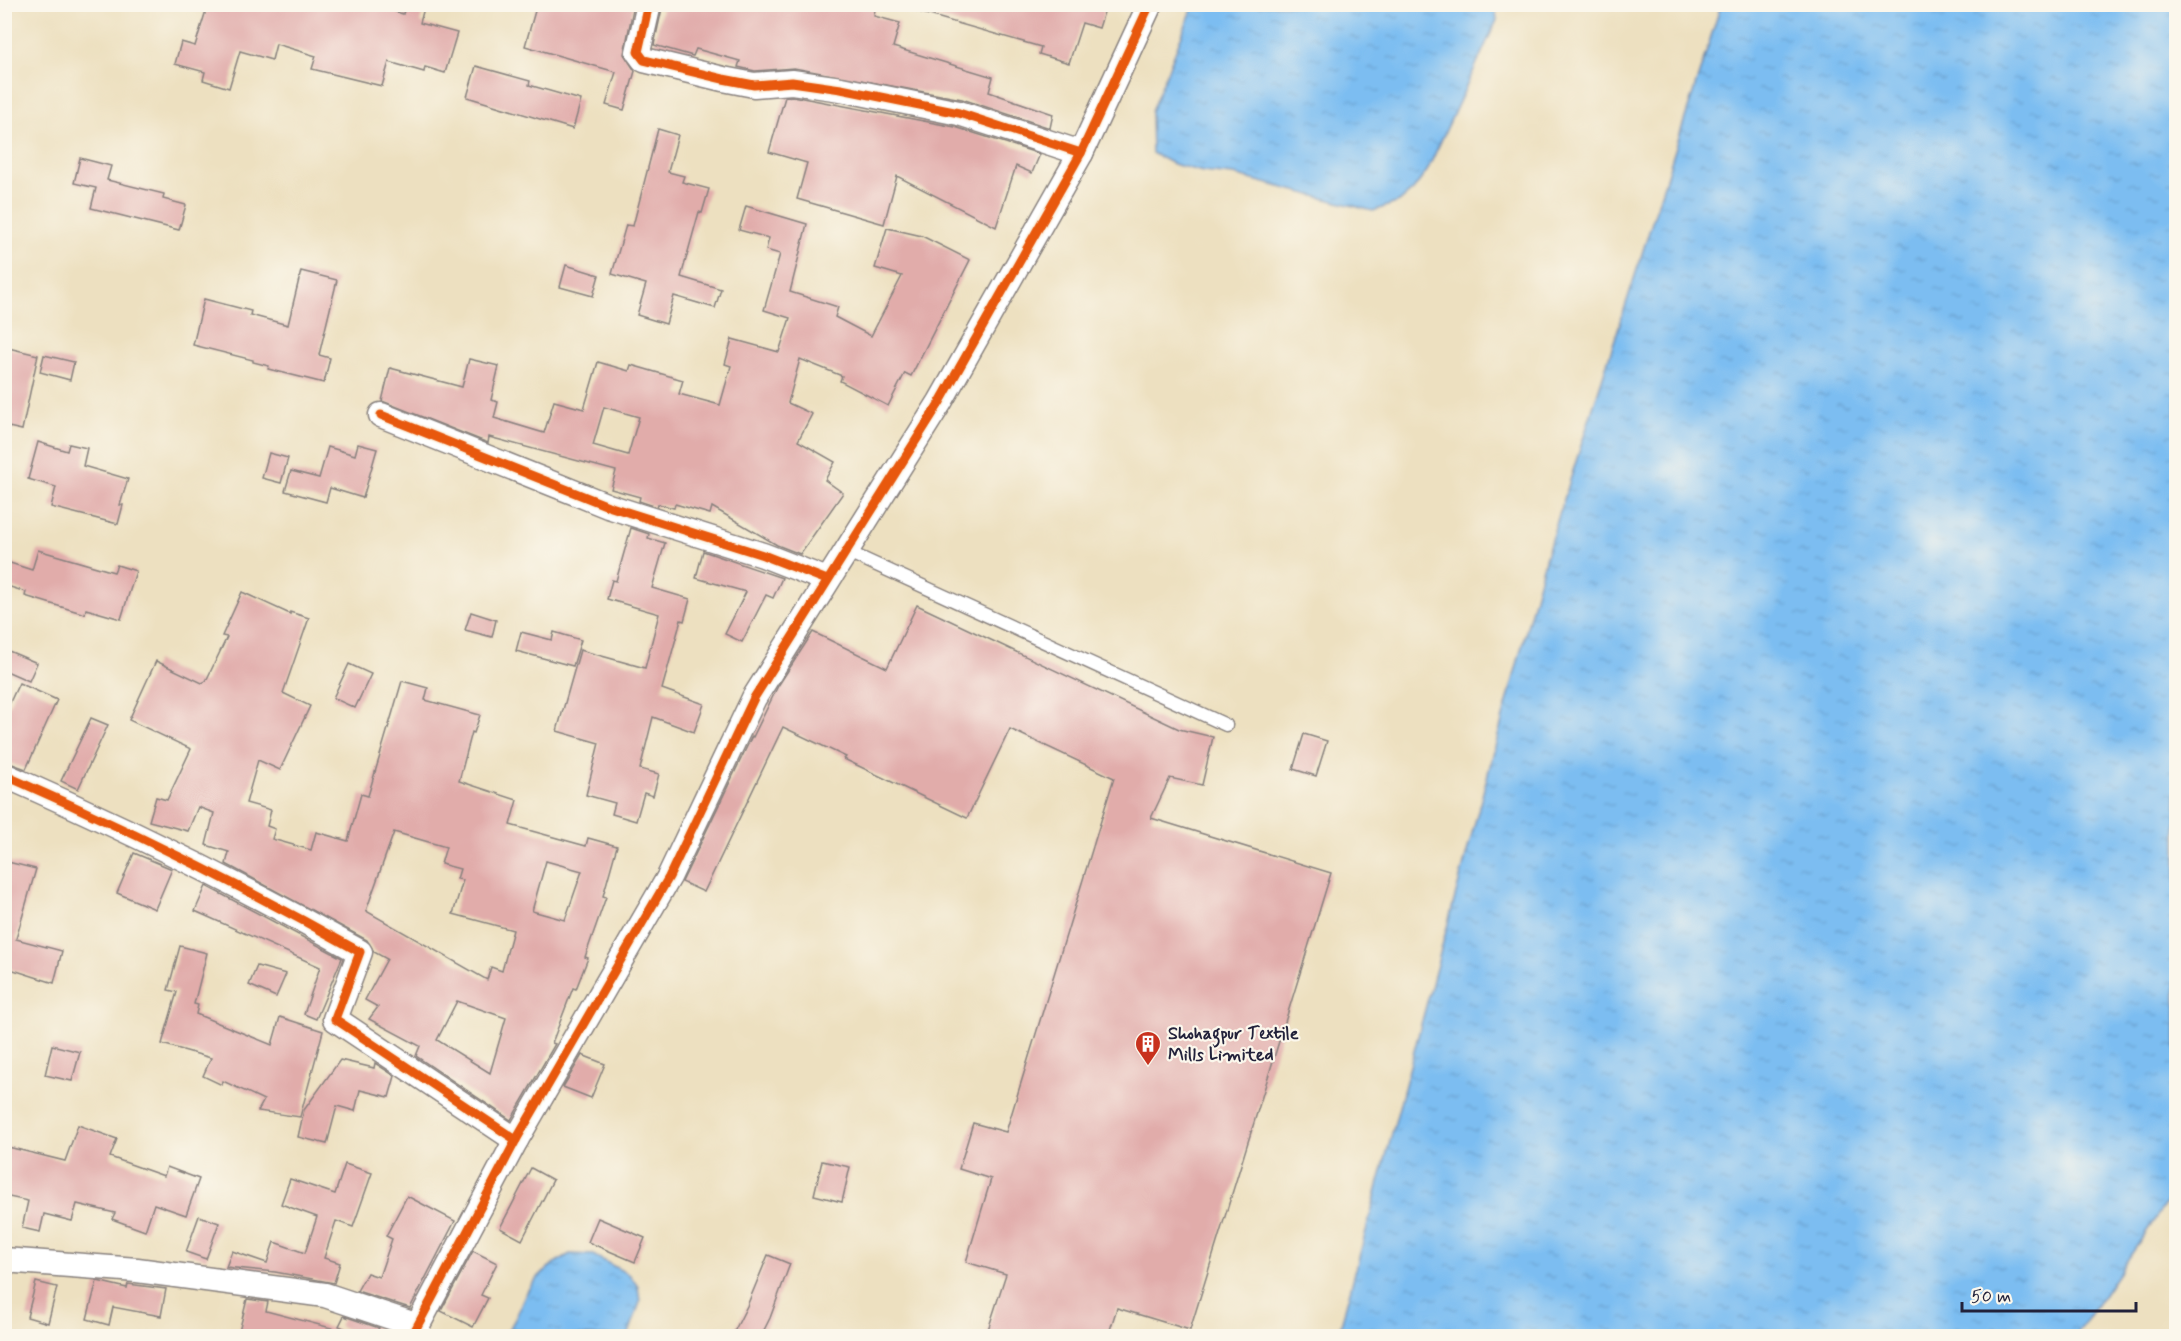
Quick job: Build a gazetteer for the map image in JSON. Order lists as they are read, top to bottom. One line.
{"places":{"building":["Shohagpur Textile Mills Limited"]},"scale_bar":"50 m"}
